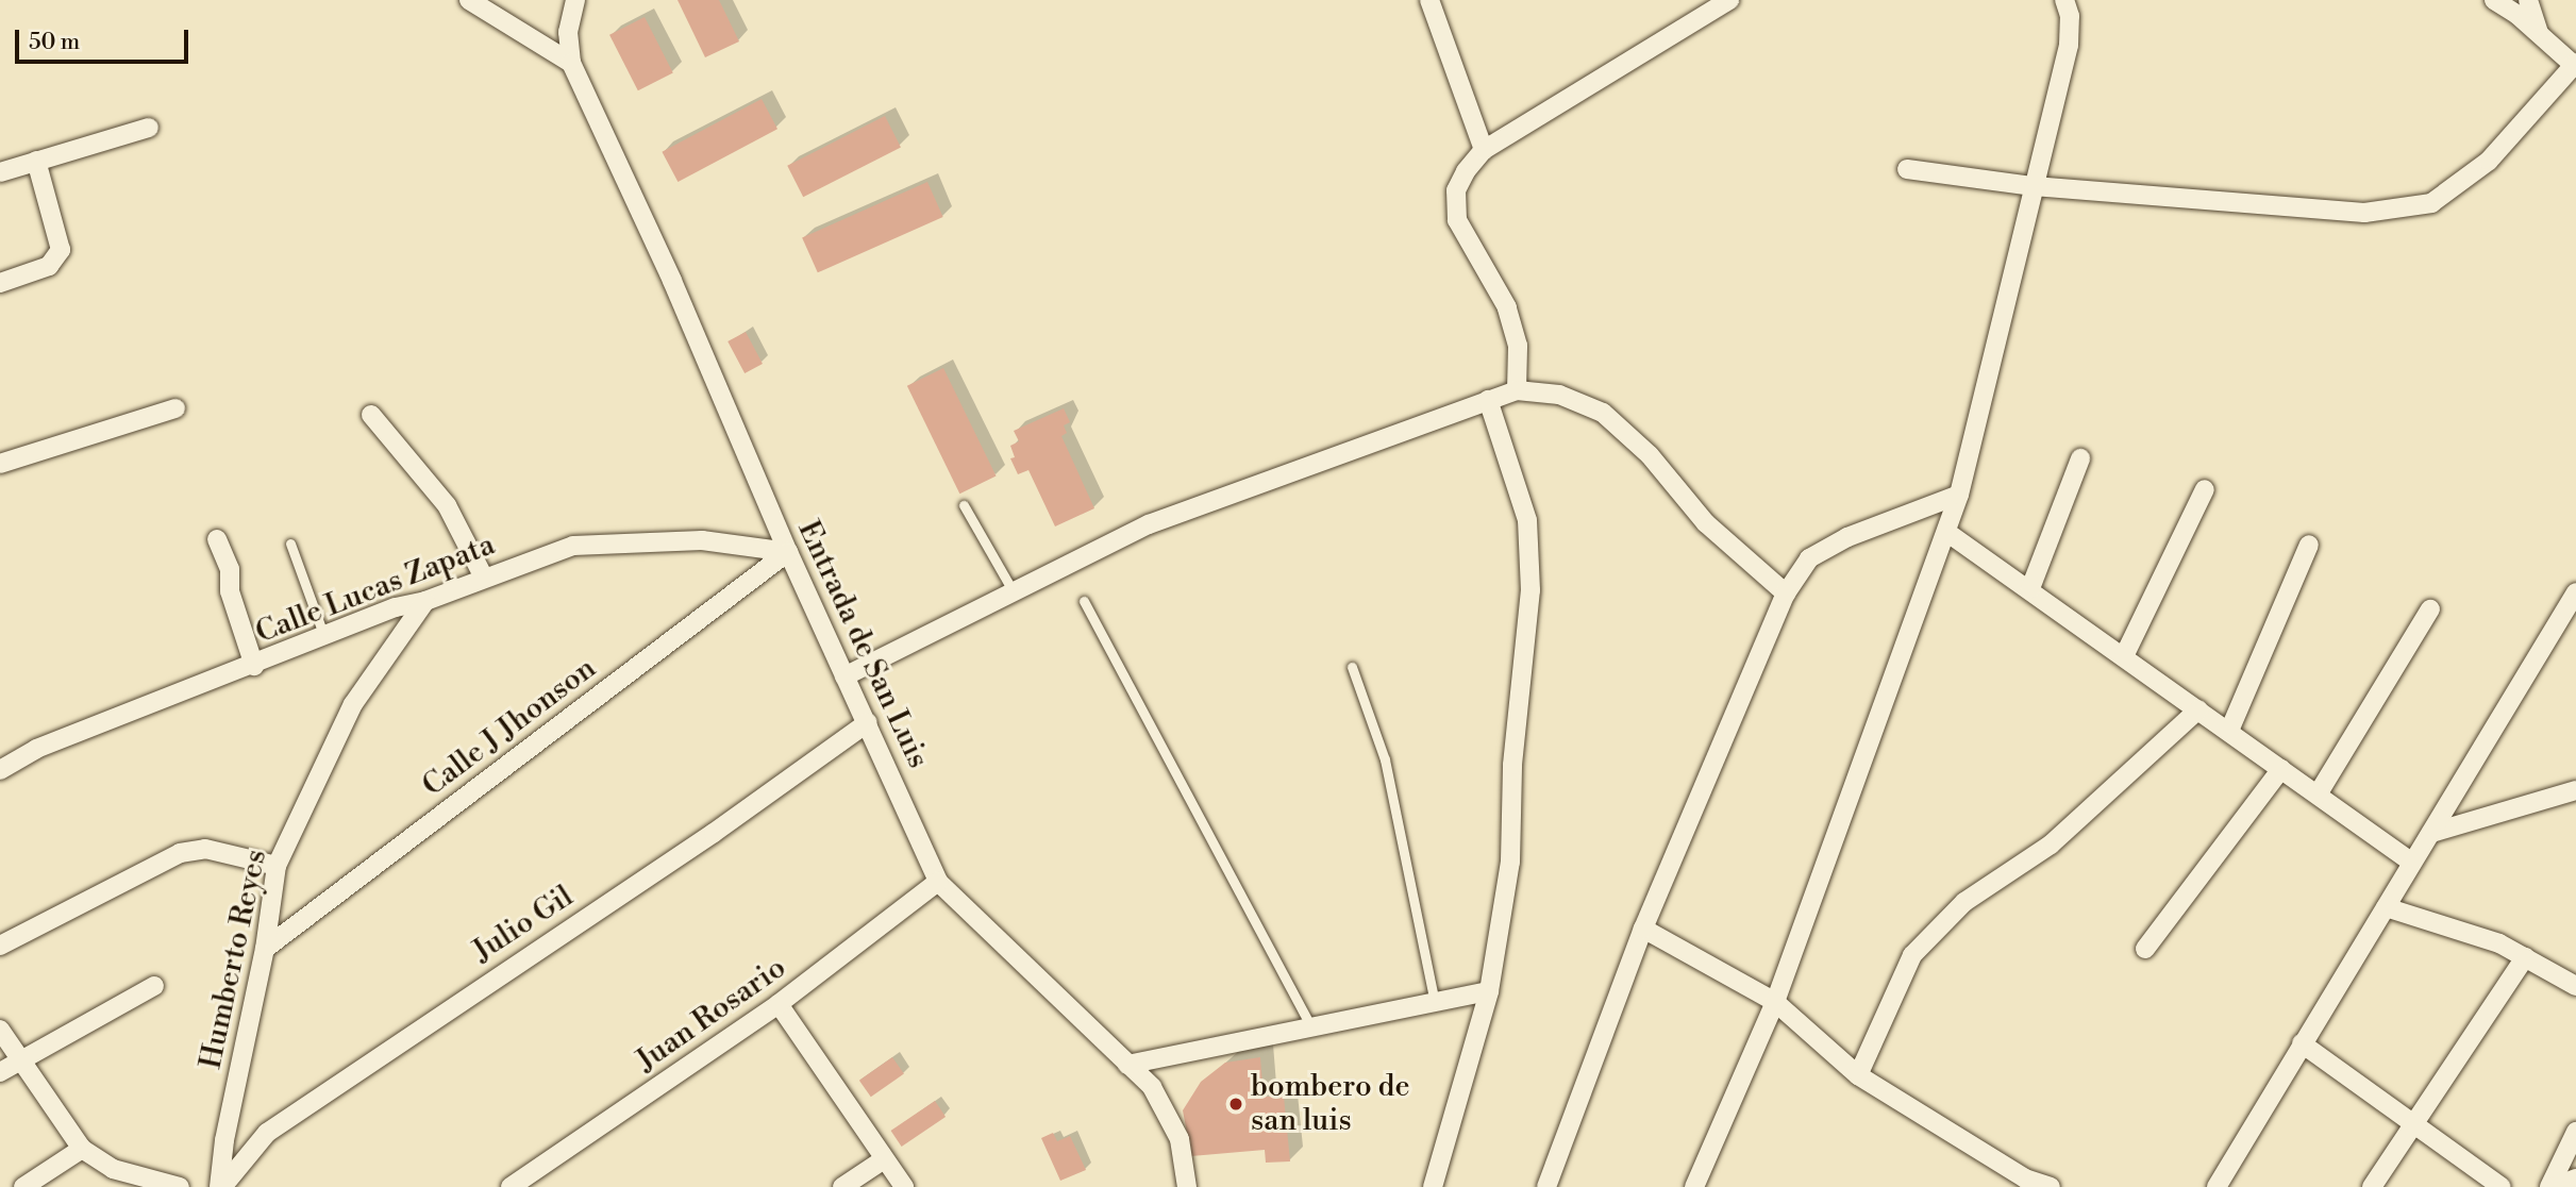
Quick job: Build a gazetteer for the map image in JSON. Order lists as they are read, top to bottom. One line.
{"streets":{"street":["Calle Lucas Zapata","Entrada de San Luis","Calle J Jhonson","Julio Gil","Humberto Reyes","Juan Rosario"]},"crossings":[["Calle Lucas Zapata","Entrada de San Luis"],["Calle Lucas Zapata","Calle J Jhonson"],["Calle Lucas Zapata","Humberto Reyes"],["Entrada de San Luis","Calle J Jhonson"],["Entrada de San Luis","Julio Gil"],["Entrada de San Luis","Juan Rosario"],["Calle J Jhonson","Humberto Reyes"],["Julio Gil","Humberto Reyes"]],"places":["bombero de san luis"],"scale_bar":"50 m"}
